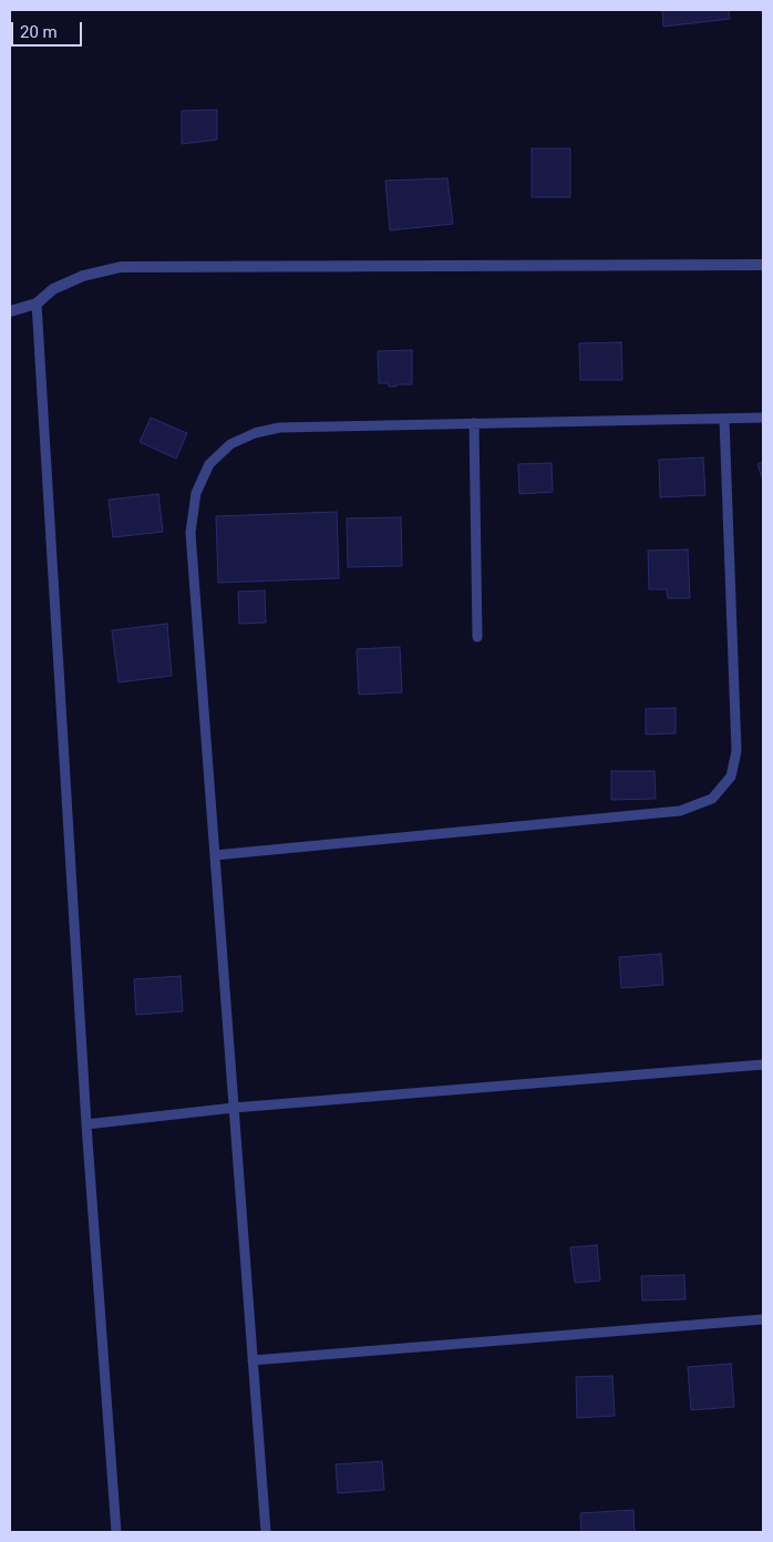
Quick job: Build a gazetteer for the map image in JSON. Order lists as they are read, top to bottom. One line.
{"scale_bar":"20 m"}
